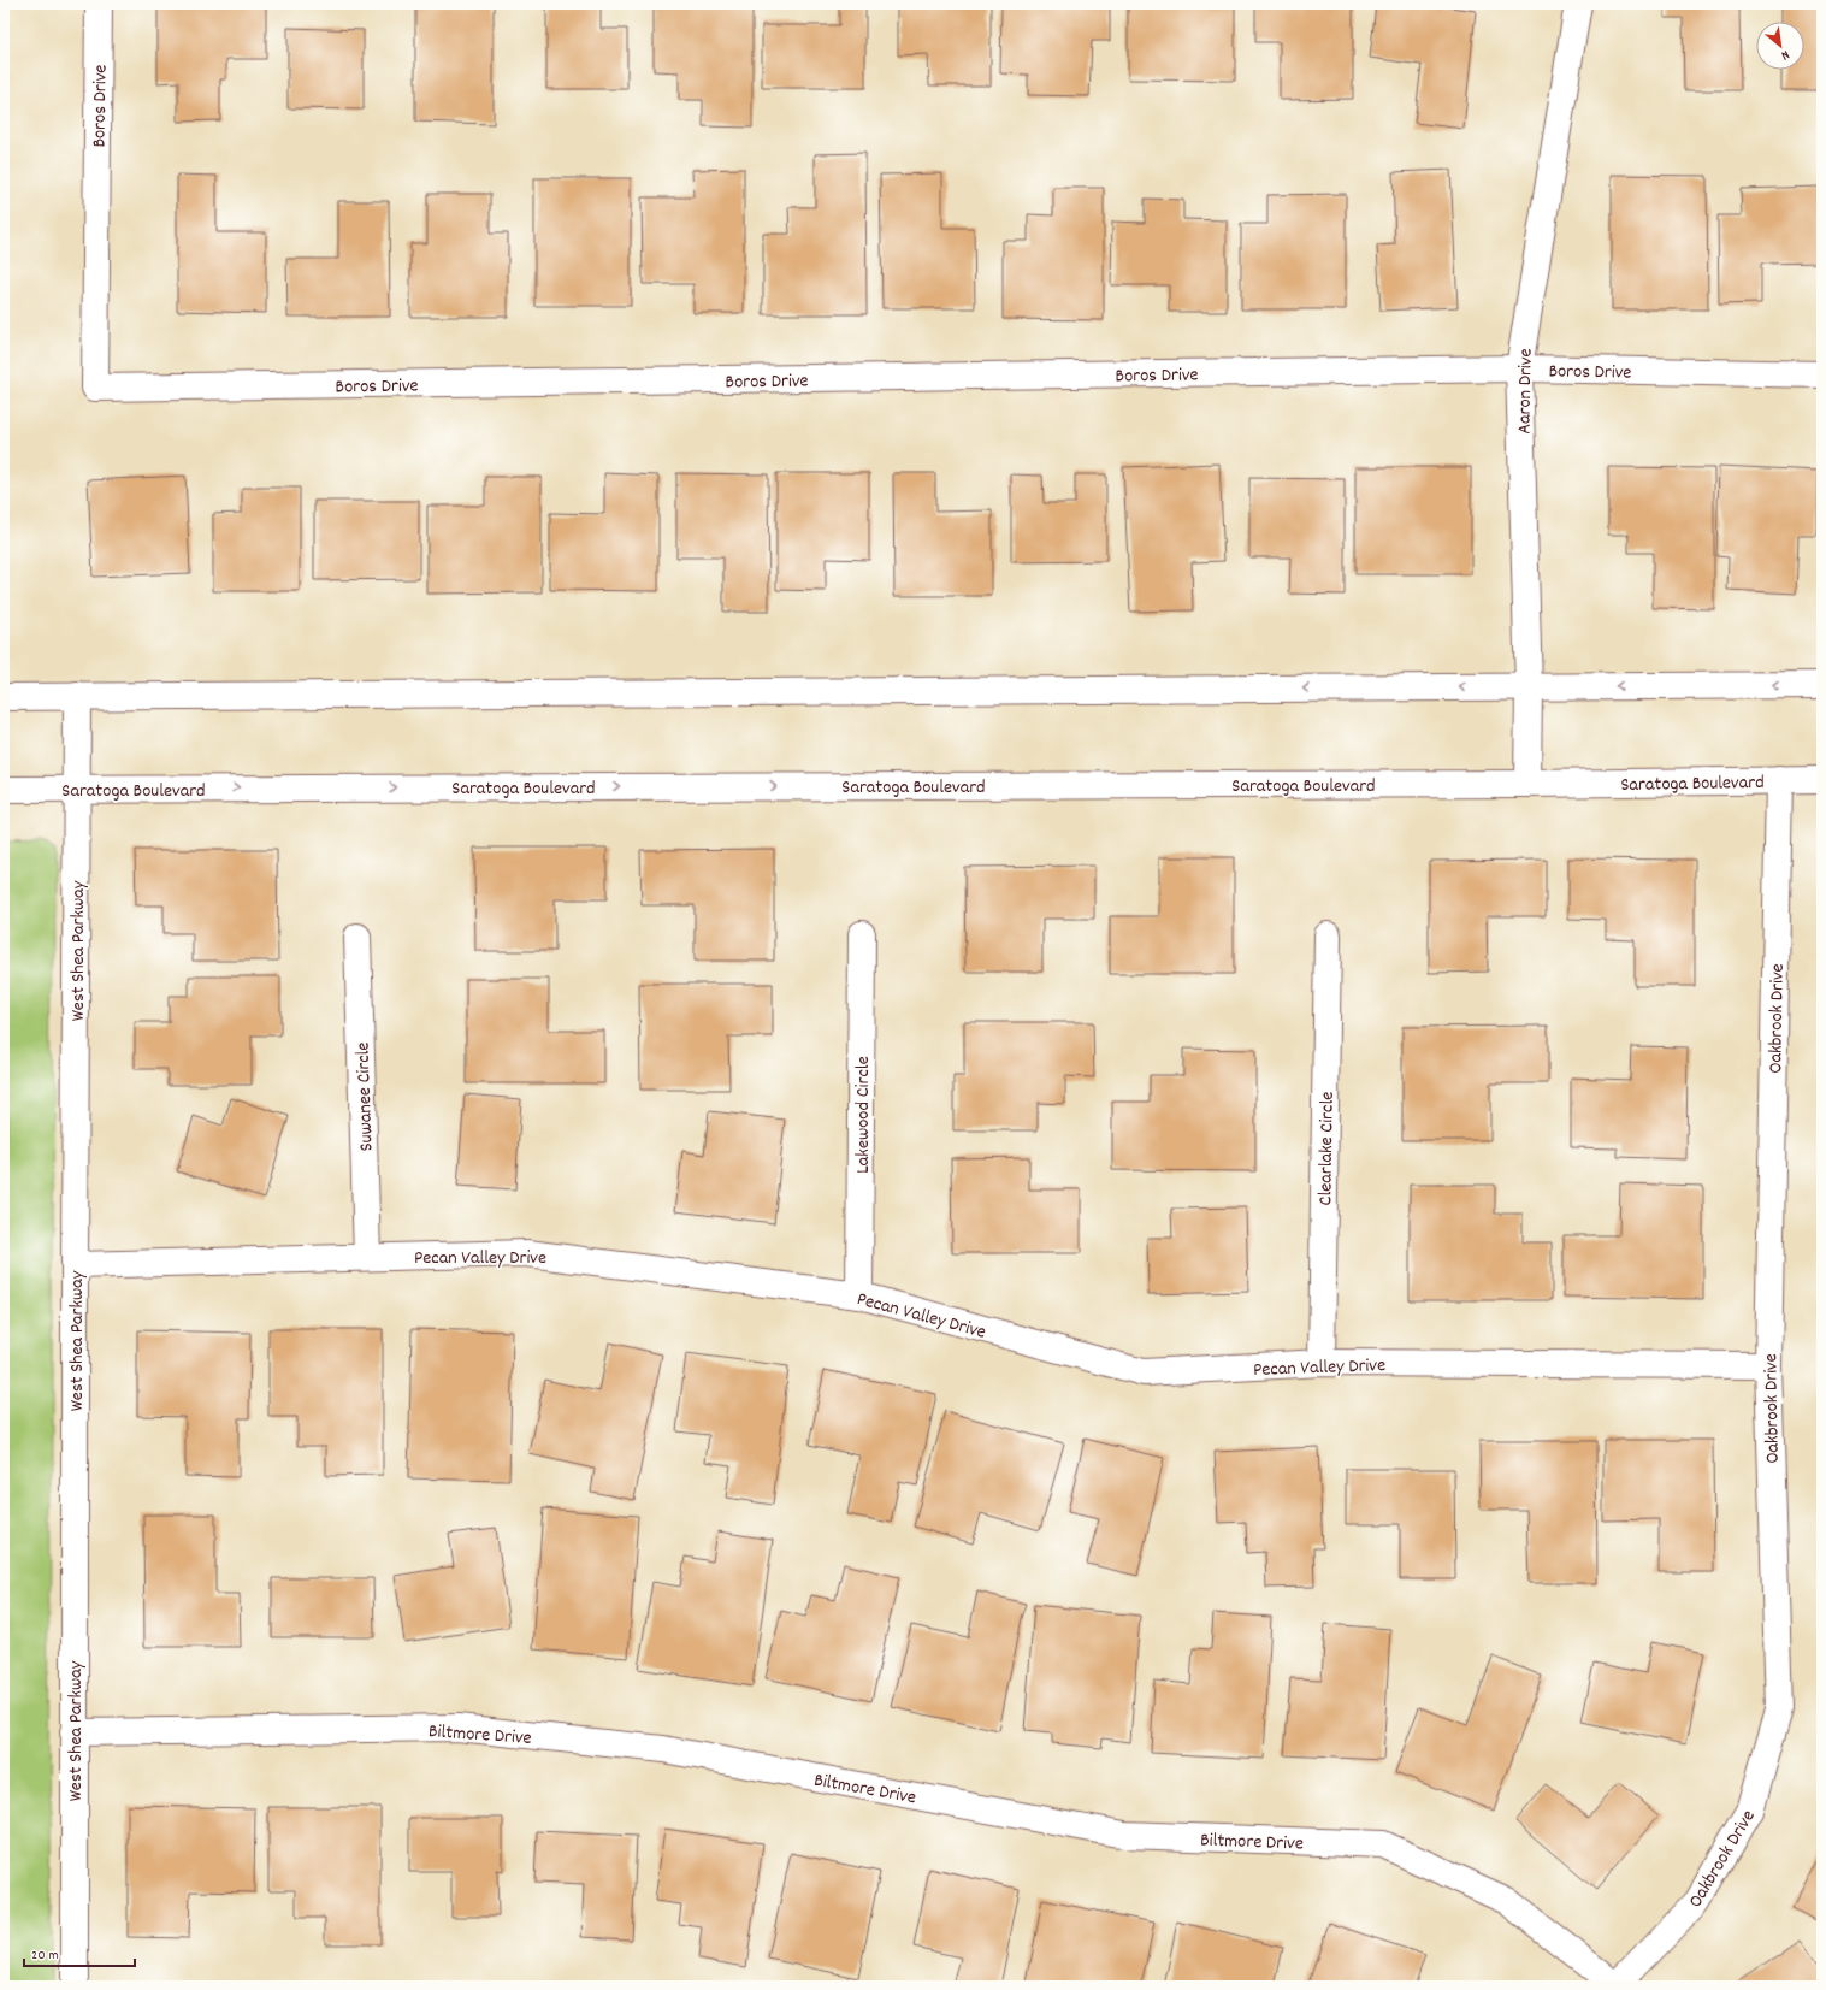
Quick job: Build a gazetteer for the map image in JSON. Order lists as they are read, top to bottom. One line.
{"streets":{"street":["Boros Drive","Aaron Drive","Saratoga Boulevard","West Shea Parkway","Oakbrook Drive","Suwanee Circle","Lakewood Circle","Clearlake Circle","Pecan Valley Drive","Biltmore Drive"]},"crossings":[["Boros Drive","Aaron Drive"],["Aaron Drive","Saratoga Boulevard"],["Saratoga Boulevard","West Shea Parkway"],["Saratoga Boulevard","Oakbrook Drive"],["West Shea Parkway","Pecan Valley Drive"],["West Shea Parkway","Biltmore Drive"],["Oakbrook Drive","Pecan Valley Drive"],["Oakbrook Drive","Biltmore Drive"],["Suwanee Circle","Pecan Valley Drive"],["Lakewood Circle","Pecan Valley Drive"],["Clearlake Circle","Pecan Valley Drive"]],"scale_bar":"20 m","north":"bottom right"}
